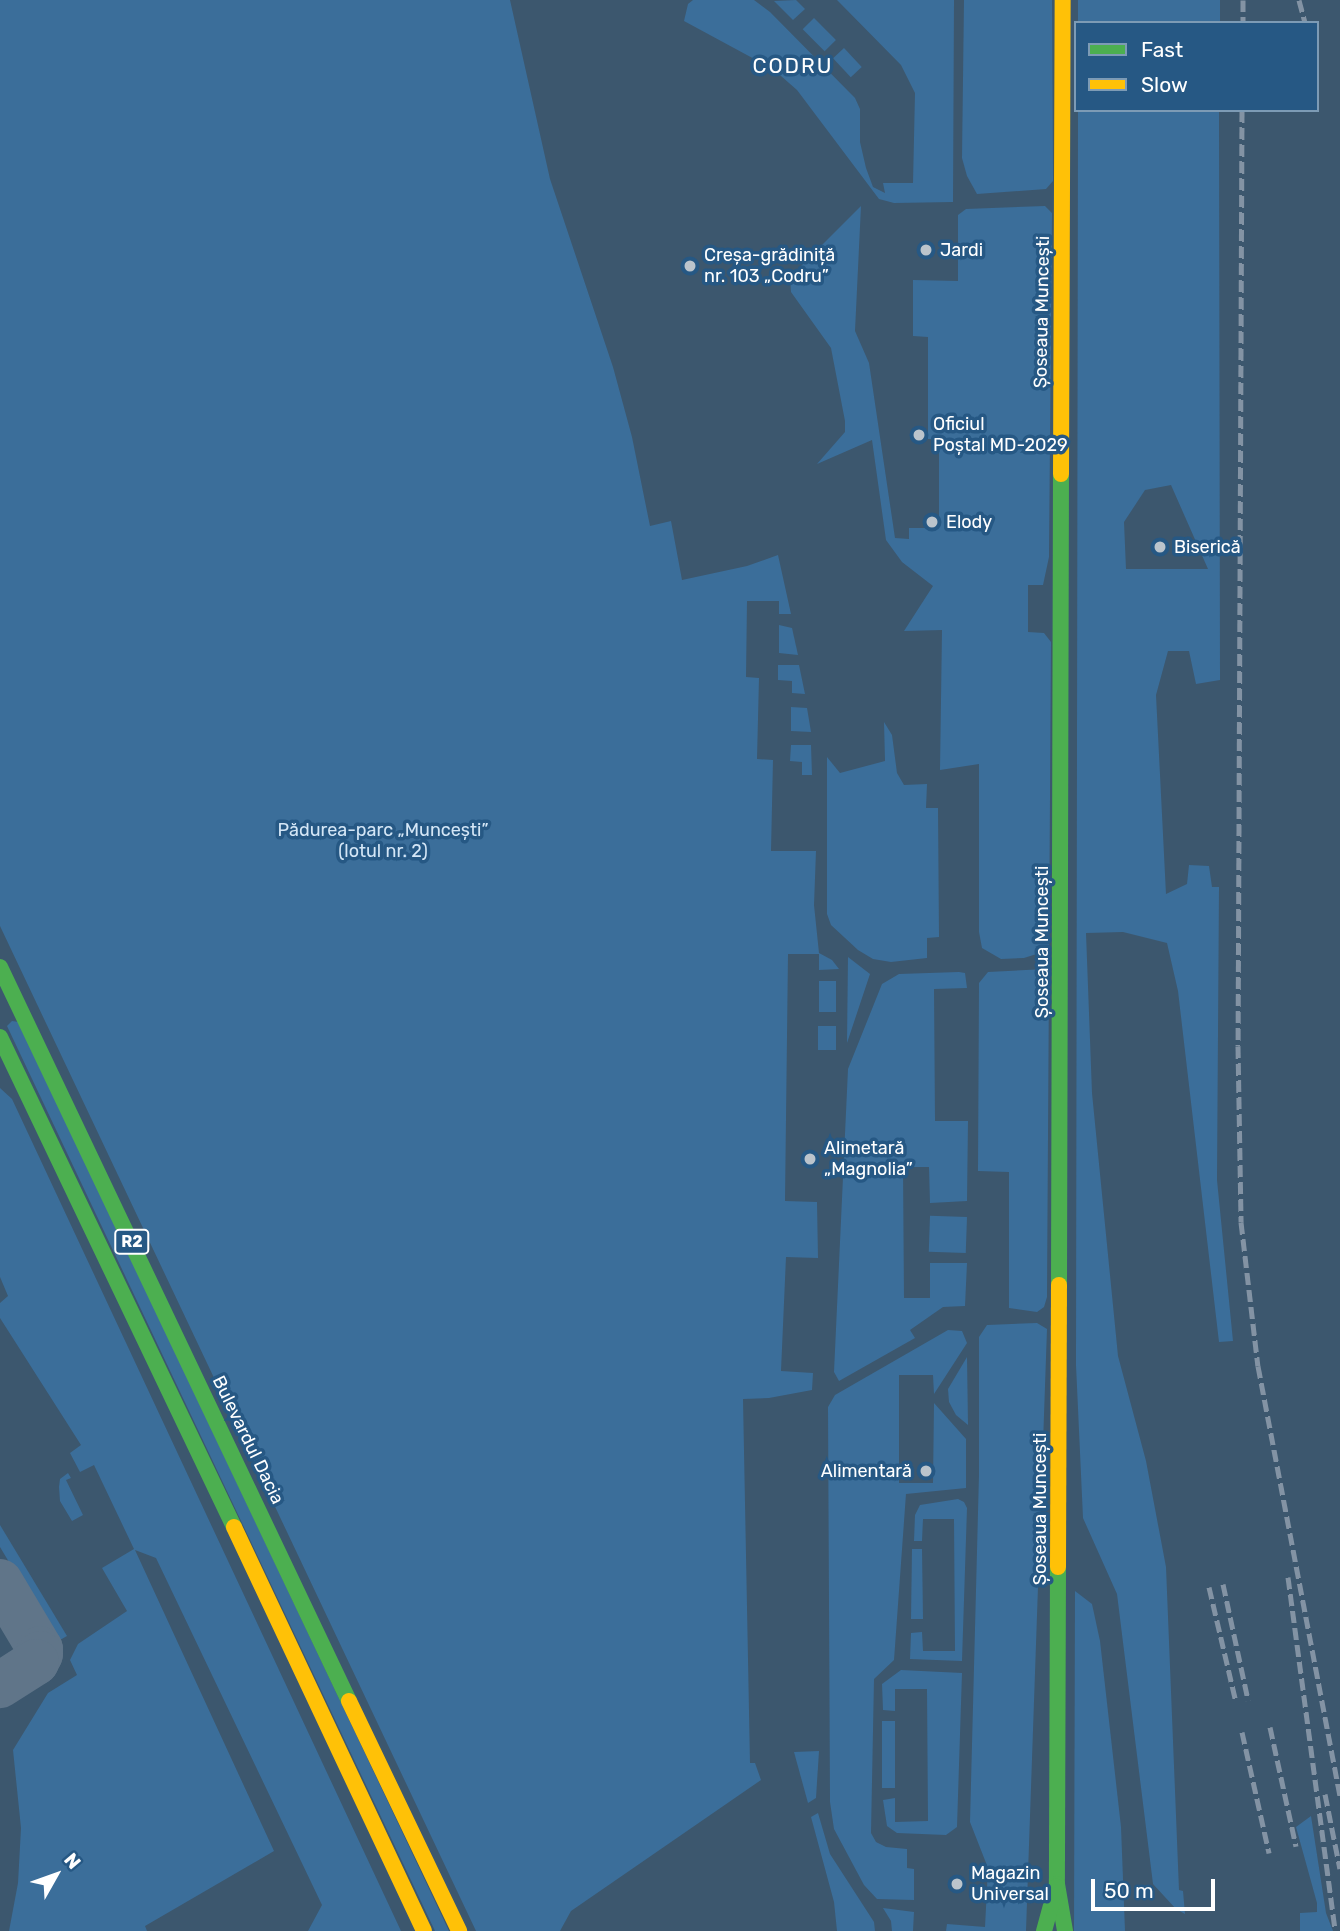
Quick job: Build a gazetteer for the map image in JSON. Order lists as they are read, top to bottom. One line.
{"streets":{"main road":["Șoseaua Muncești","R2","Bulevardul Dacia"]},"districts":["CODRU"],"parks":["Pădurea-parc „Muncești” (lotul nr. 2)"],"places":["Jardi","Creșa-grădiniță nr. 103 „Codru”","Oficiul Poștal MD-2029","Elody","Biserică","Alimetară „Magnolia”","Alimentară","Magazin Universal"],"legend":["Fast","Slow"],"scale_bar":"50 m","north":"top right"}
